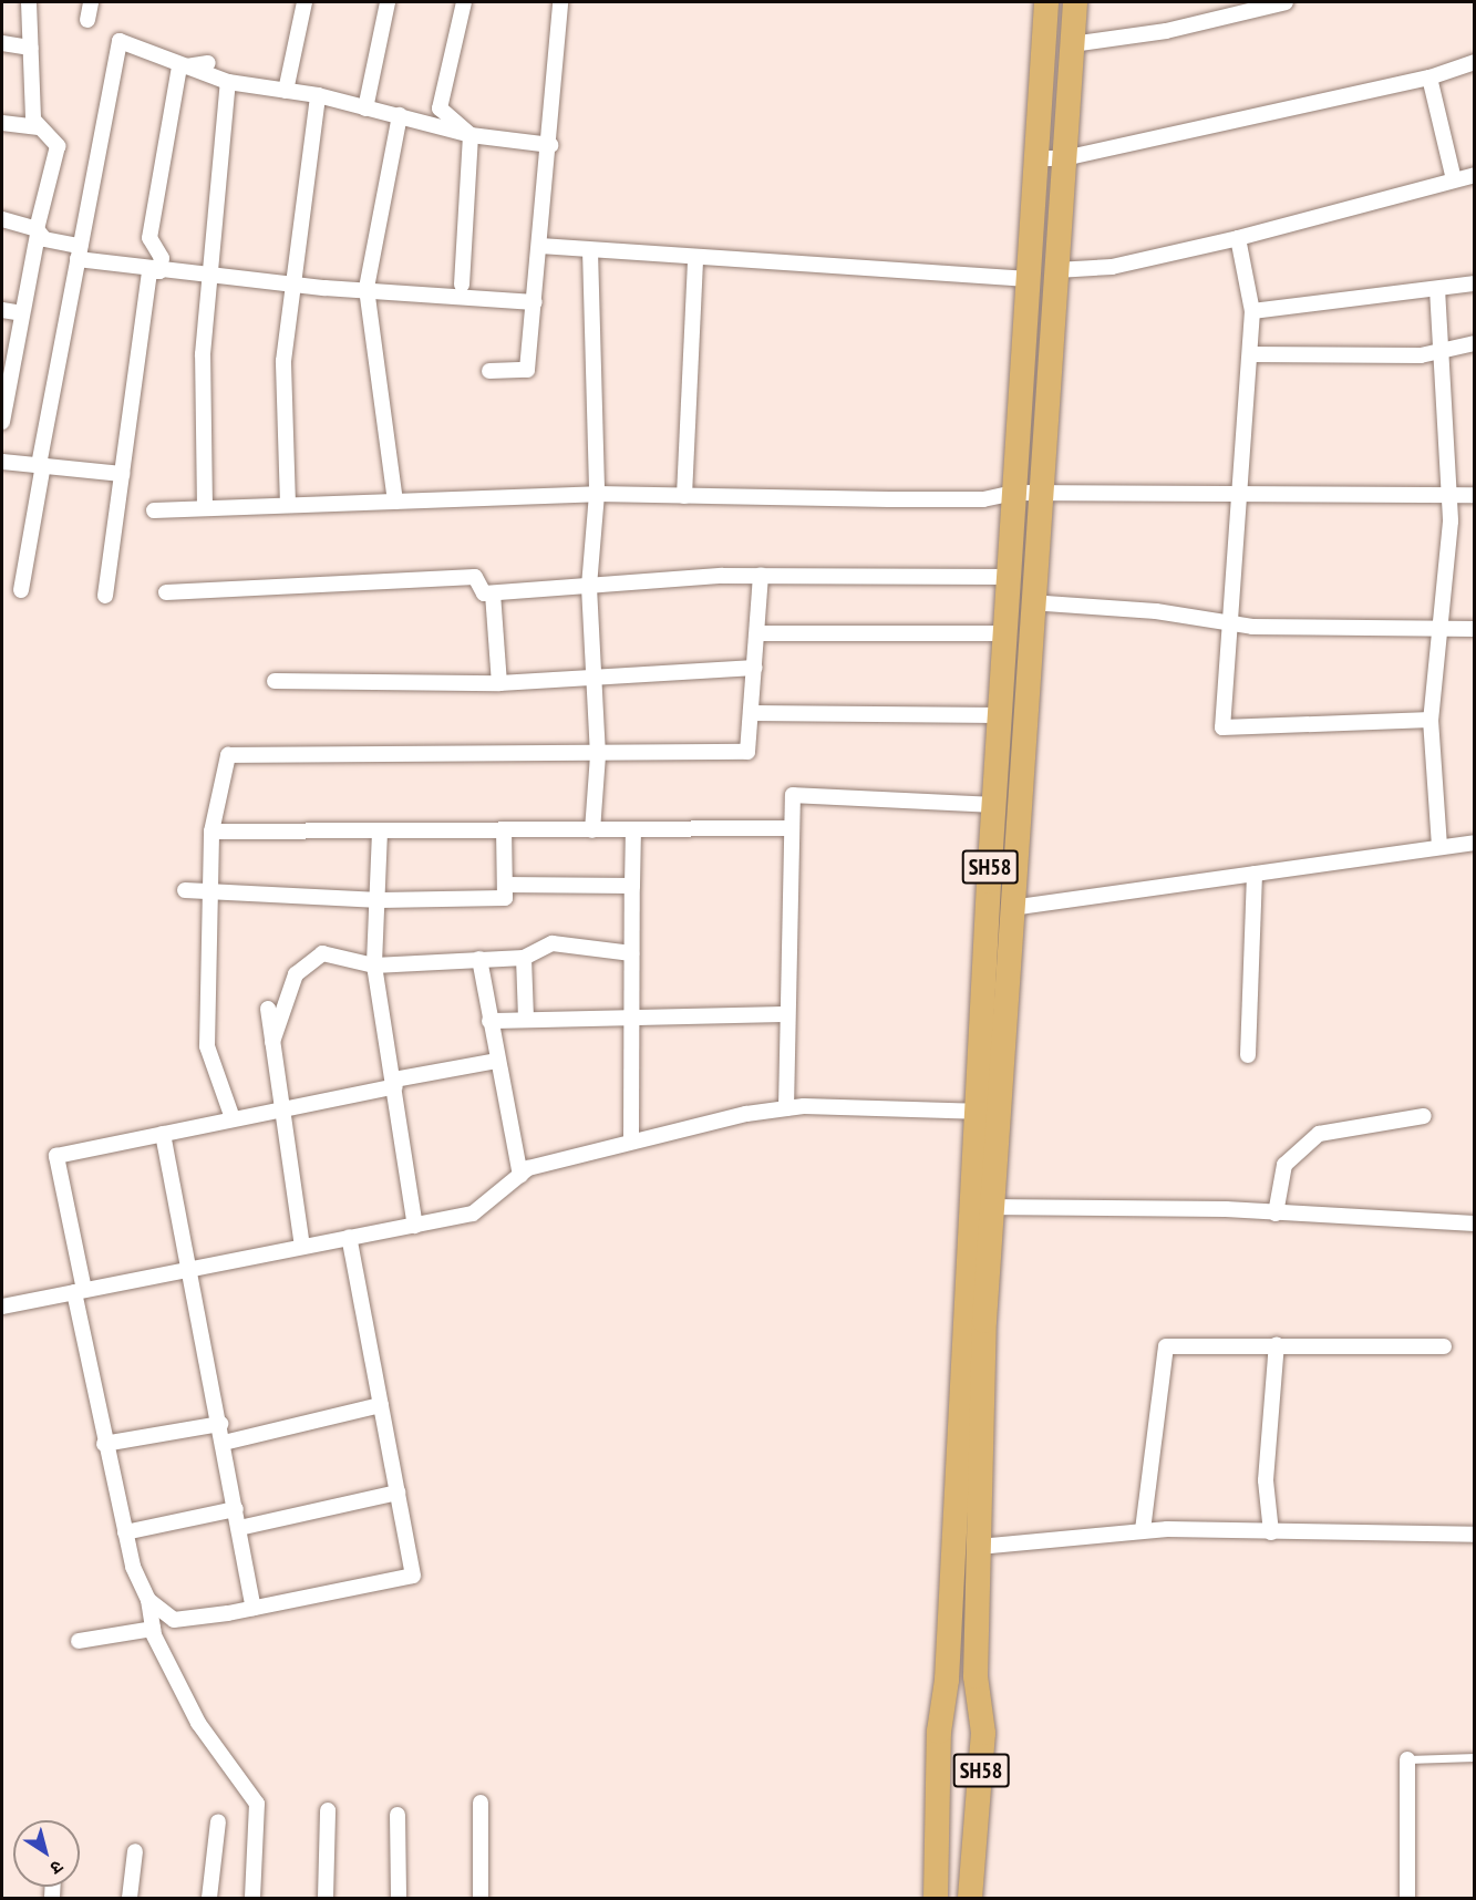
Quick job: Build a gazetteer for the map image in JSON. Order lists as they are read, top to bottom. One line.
{"streets":{"main road":["SH58"]},"north":"bottom right"}
